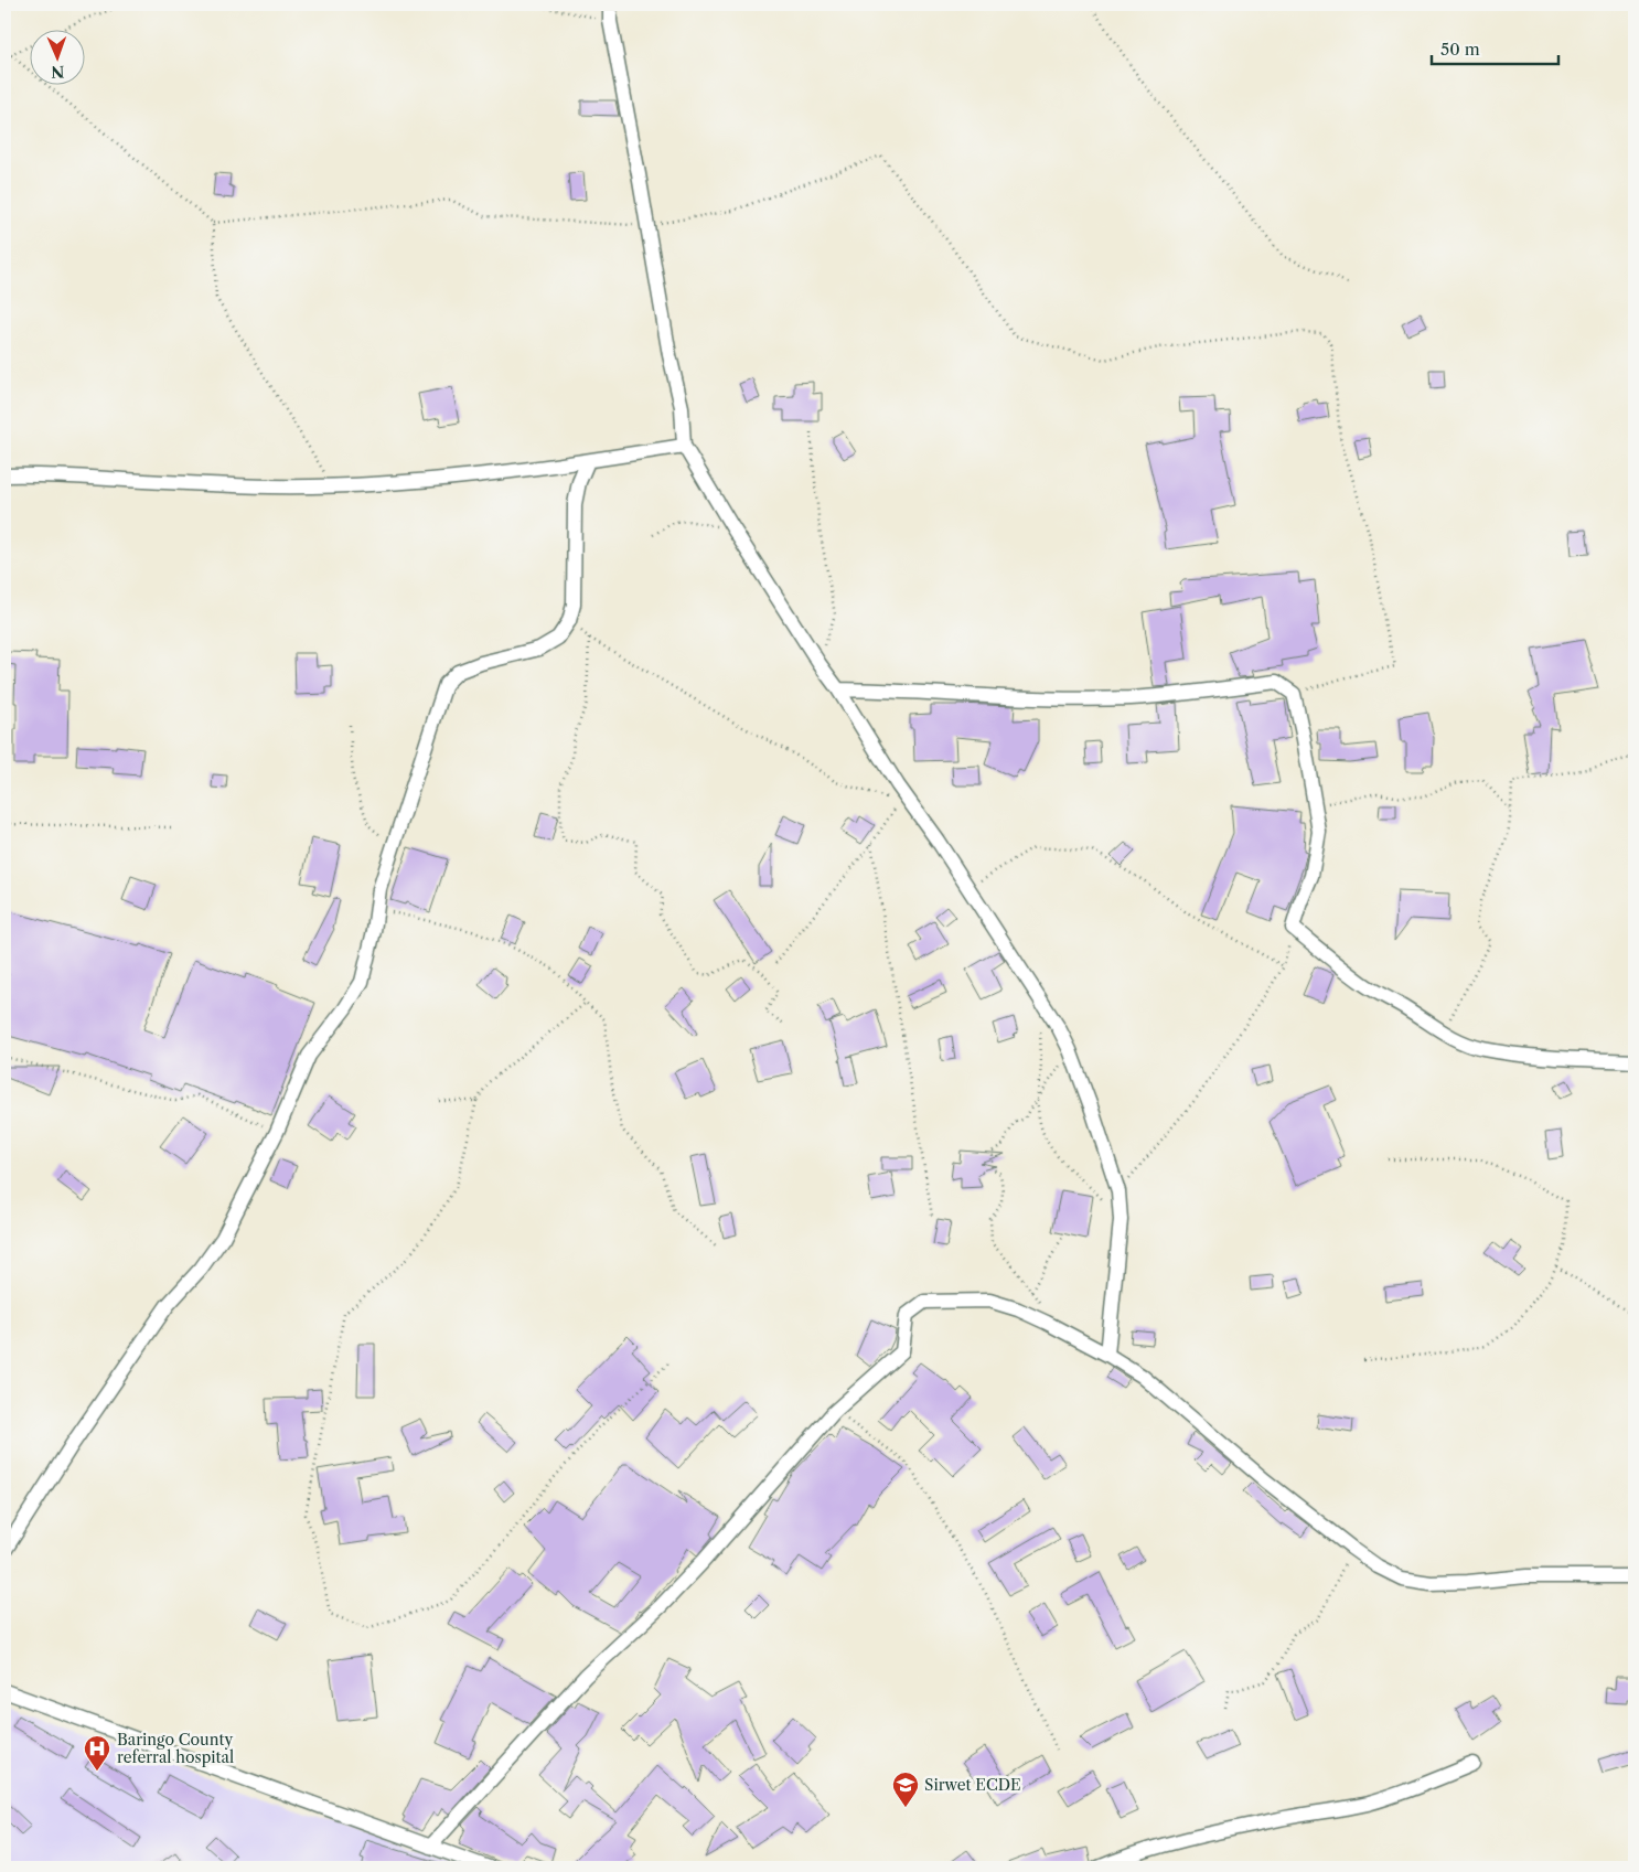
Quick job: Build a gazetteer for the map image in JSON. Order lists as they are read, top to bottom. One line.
{"places":{"hospital":["Baringo County referral hospital"],"school or university":["Sirwet ECDE"]},"scale_bar":"50 m","north":"bottom"}
